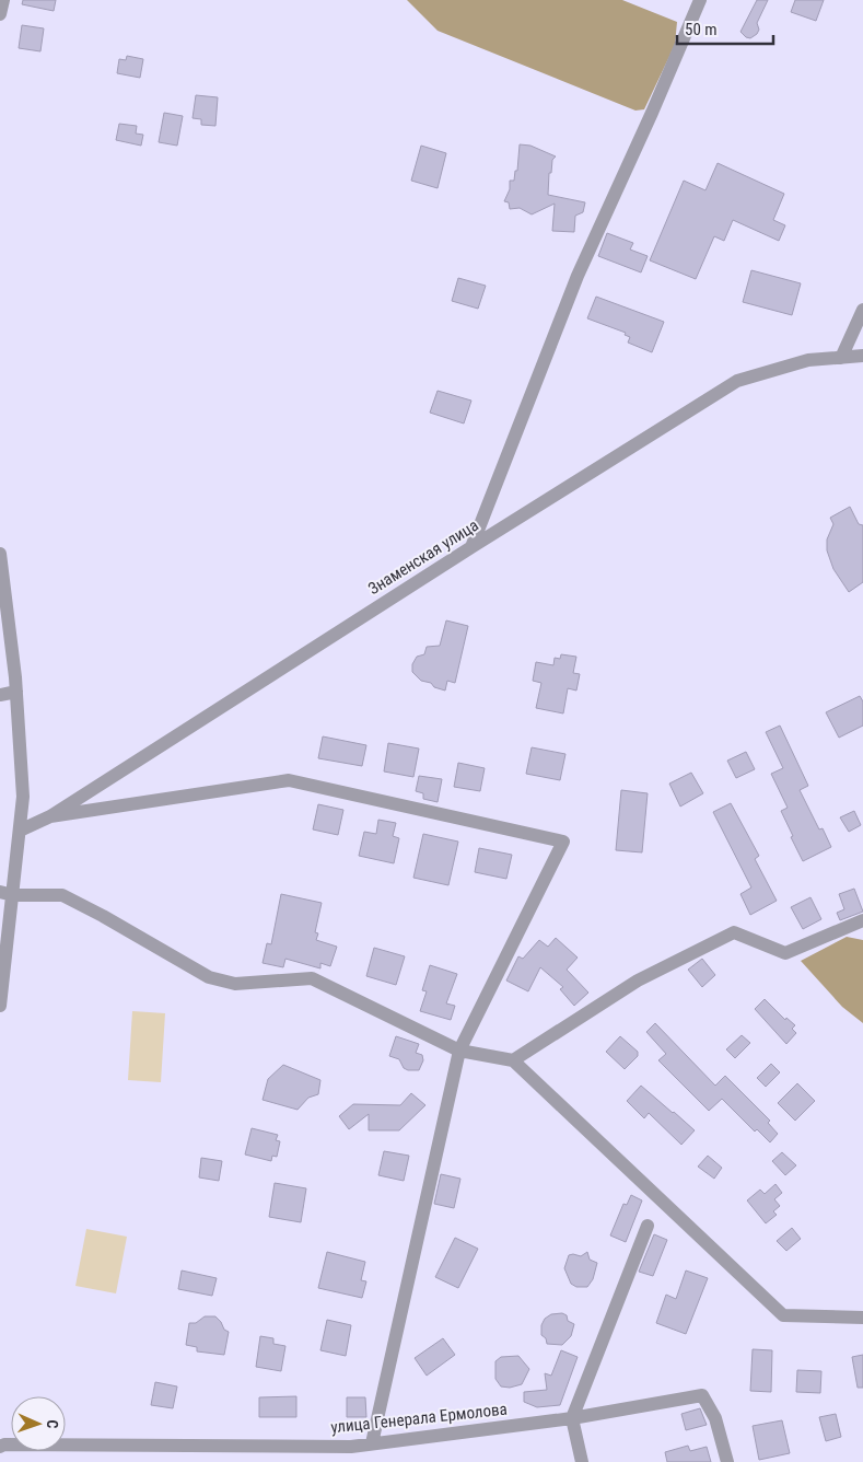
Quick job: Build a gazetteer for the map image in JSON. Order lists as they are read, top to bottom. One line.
{"streets":{"street":["Знаменская улица","улица Генерала Ермолова"]},"scale_bar":"50 m","north":"right"}
